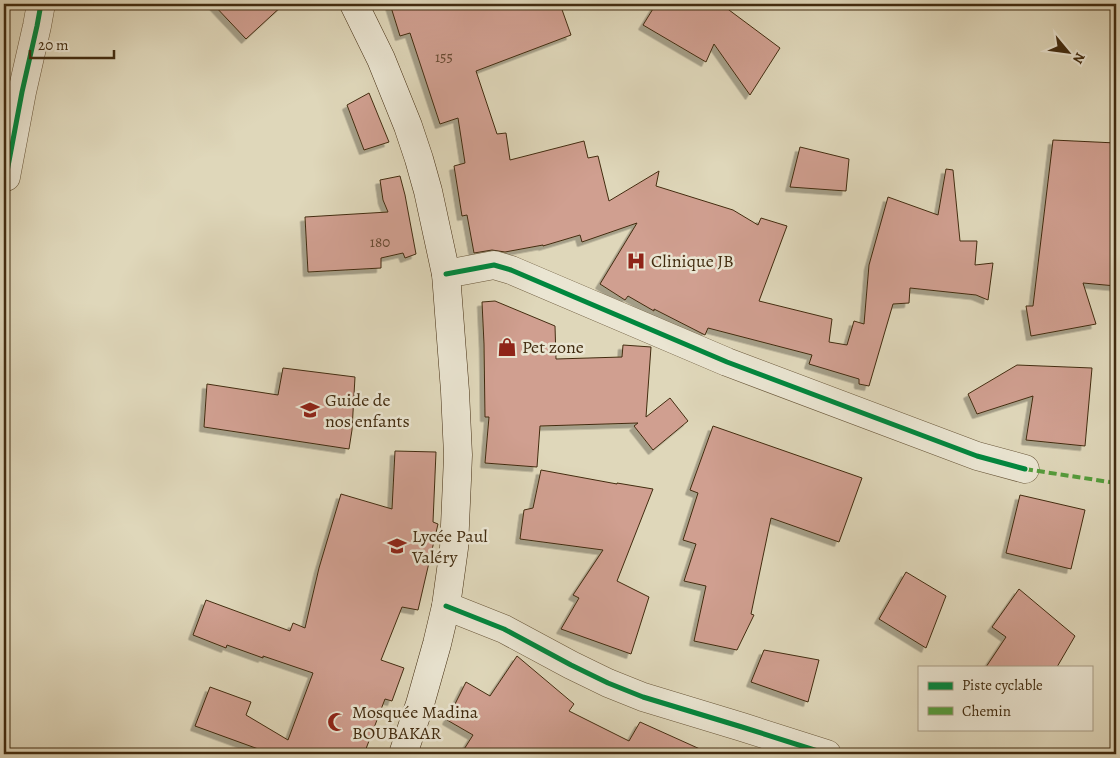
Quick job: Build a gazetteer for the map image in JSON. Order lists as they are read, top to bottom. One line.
{"places":{"hospital":["Clinique JB"],"shop":["Pet zone"],"school or university":["Guide de nos enfants","Lycée Paul Valéry"],"mosque":["Mosquée Madina BOUBAKAR"]},"house_numbers":["155","180"],"legend":["Piste cyclable","Chemin"],"scale_bar":"20 m","north":"bottom right"}
